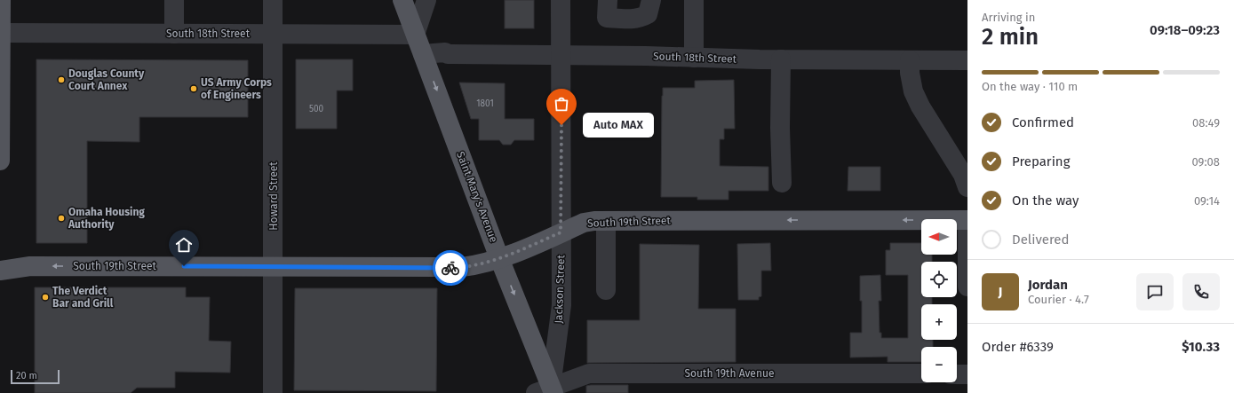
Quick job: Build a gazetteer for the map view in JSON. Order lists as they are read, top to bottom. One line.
{"streets":{"main road":["Saint Mary's Avenue","South 19th Street"],"street":["South 18th Street","Howard Street","Jackson Street","South 19th Avenue"]},"crossings":[["South 18th Street","Howard Street"],["South 18th Street","Saint Mary's Avenue"],["South 18th Street","Jackson Street"],["Howard Street","South 19th Street"],["Saint Mary's Avenue","South 19th Street"],["Saint Mary's Avenue","Jackson Street"],["Saint Mary's Avenue","South 19th Avenue"],["South 19th Street","Jackson Street"],["Jackson Street","South 19th Avenue"]],"one_way":["Saint Mary's Avenue","South 19th Street"],"places":["Douglas County Court Annex","US Army Corps of Engineers","Auto MAX","Omaha Housing Authority","The Verdict Bar and Grill"],"house_numbers":["1801","500"],"scale_bar":"20 m","north":"left","page":{"heading":["2 min","Arriving in","09:18–09:23"],"panel":["Jordan","Courier · 4.7","Order #6339","$10.33"],"bar":"On the way · 110 m","list":[["Confirmed","08:49"],["Preparing","09:08"],["On the way","09:14"],"Delivered"],"bubble":"Auto MAX","map_buttons":["+","−"],"round":"J","scale":"20 m"}}
